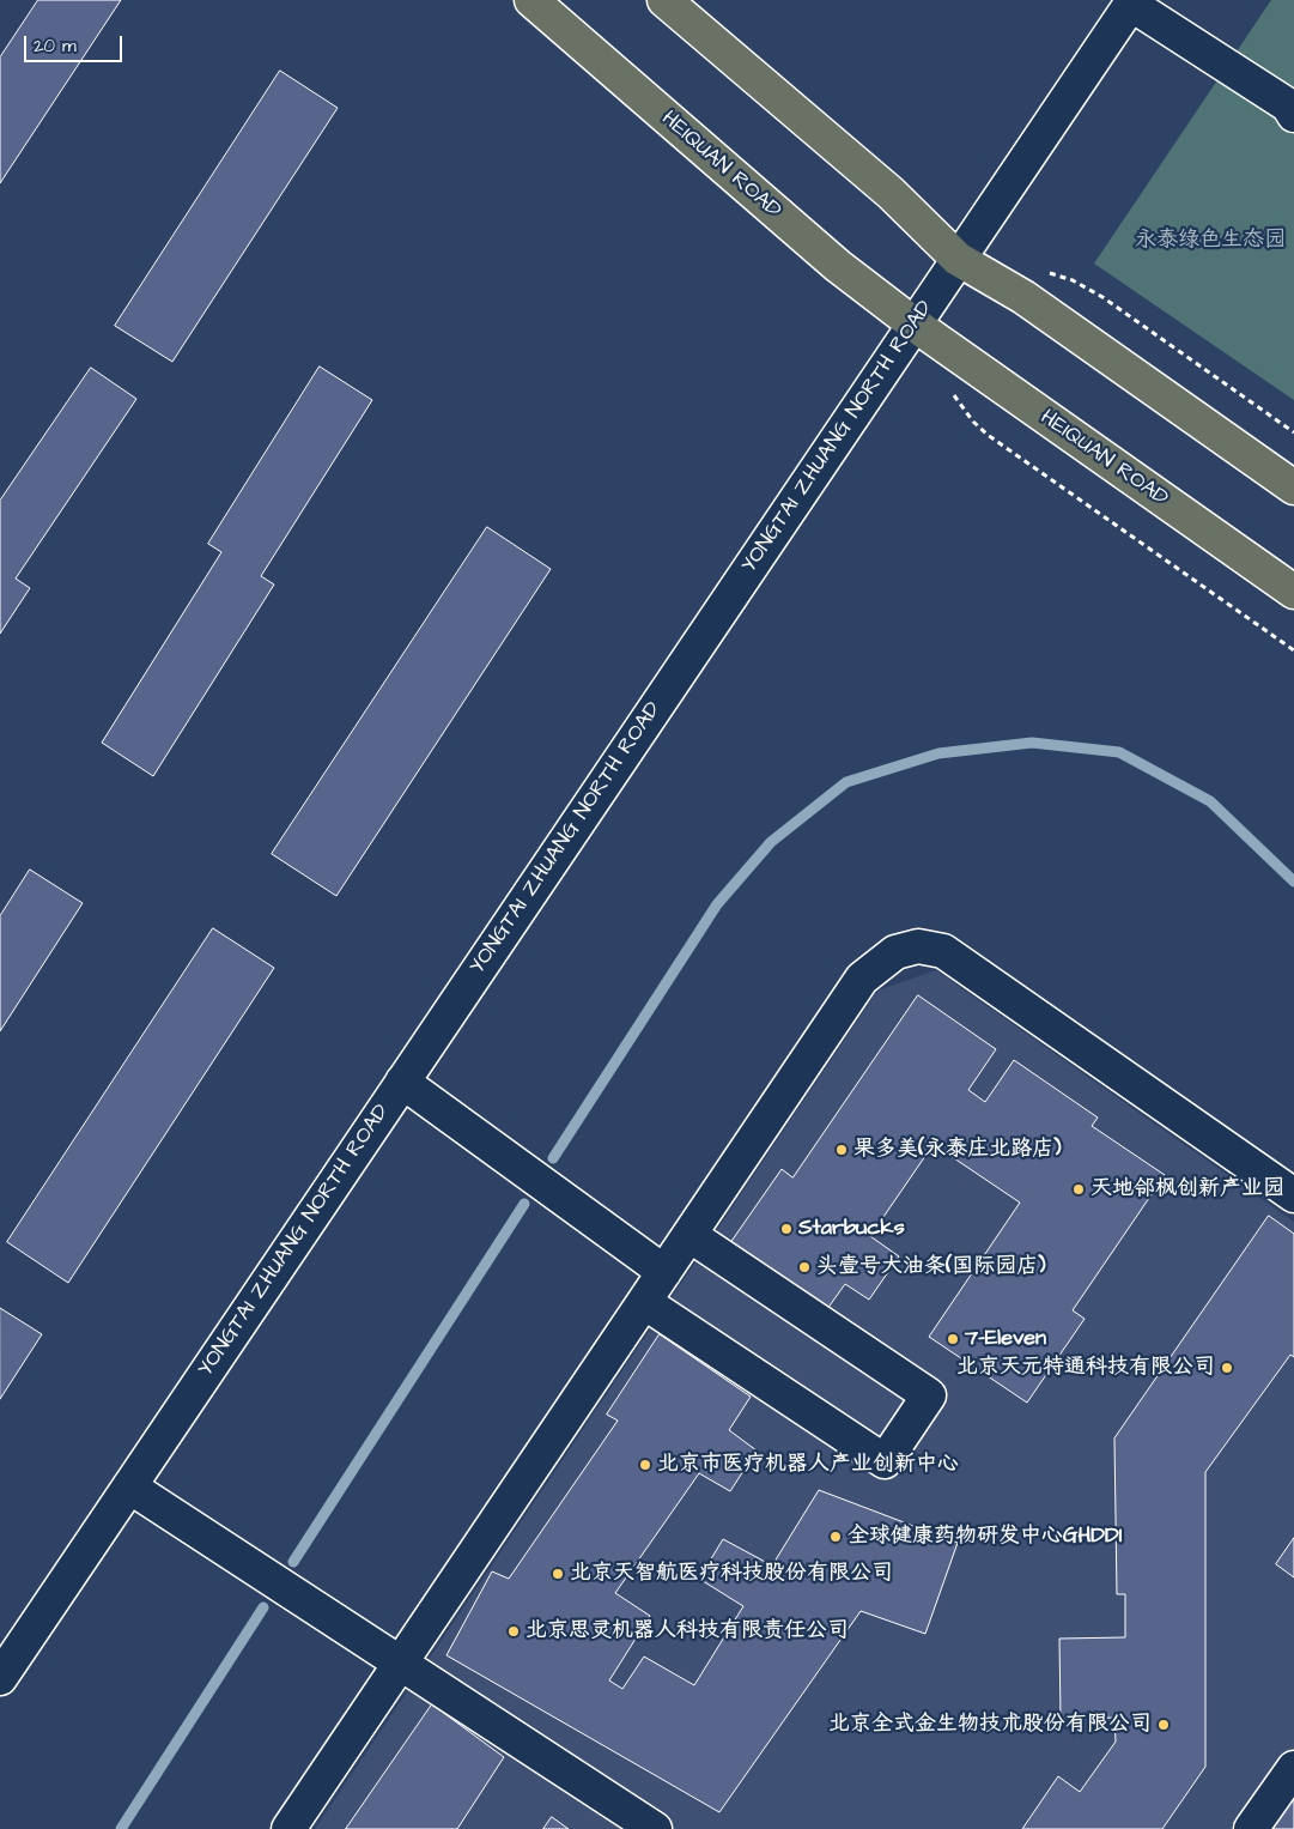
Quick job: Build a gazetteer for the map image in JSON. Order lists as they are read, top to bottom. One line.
{"streets":{"main road":["HEIQUAN ROAD"],"street":["YONGTAI ZHUANG NORTH ROAD"]},"crossings":[["HEIQUAN ROAD","YONGTAI ZHUANG NORTH ROAD"]],"parks":["永泰绿色生态园"],"places":["果多美(永泰庄北路店)","天地邻枫创新产业园","Starbucks","头壹号大油条(国际园店)","7-Eleven","北京天元特通科技有限公司","北京市医疗机器人产业创新中心","全球健康药物研发中心GHDDI","北京天智航医疗科技股份有限公司","北京思灵机器人科技有限责任公司","北京全式金生物技术股份有限公司"],"scale_bar":"20 m"}
